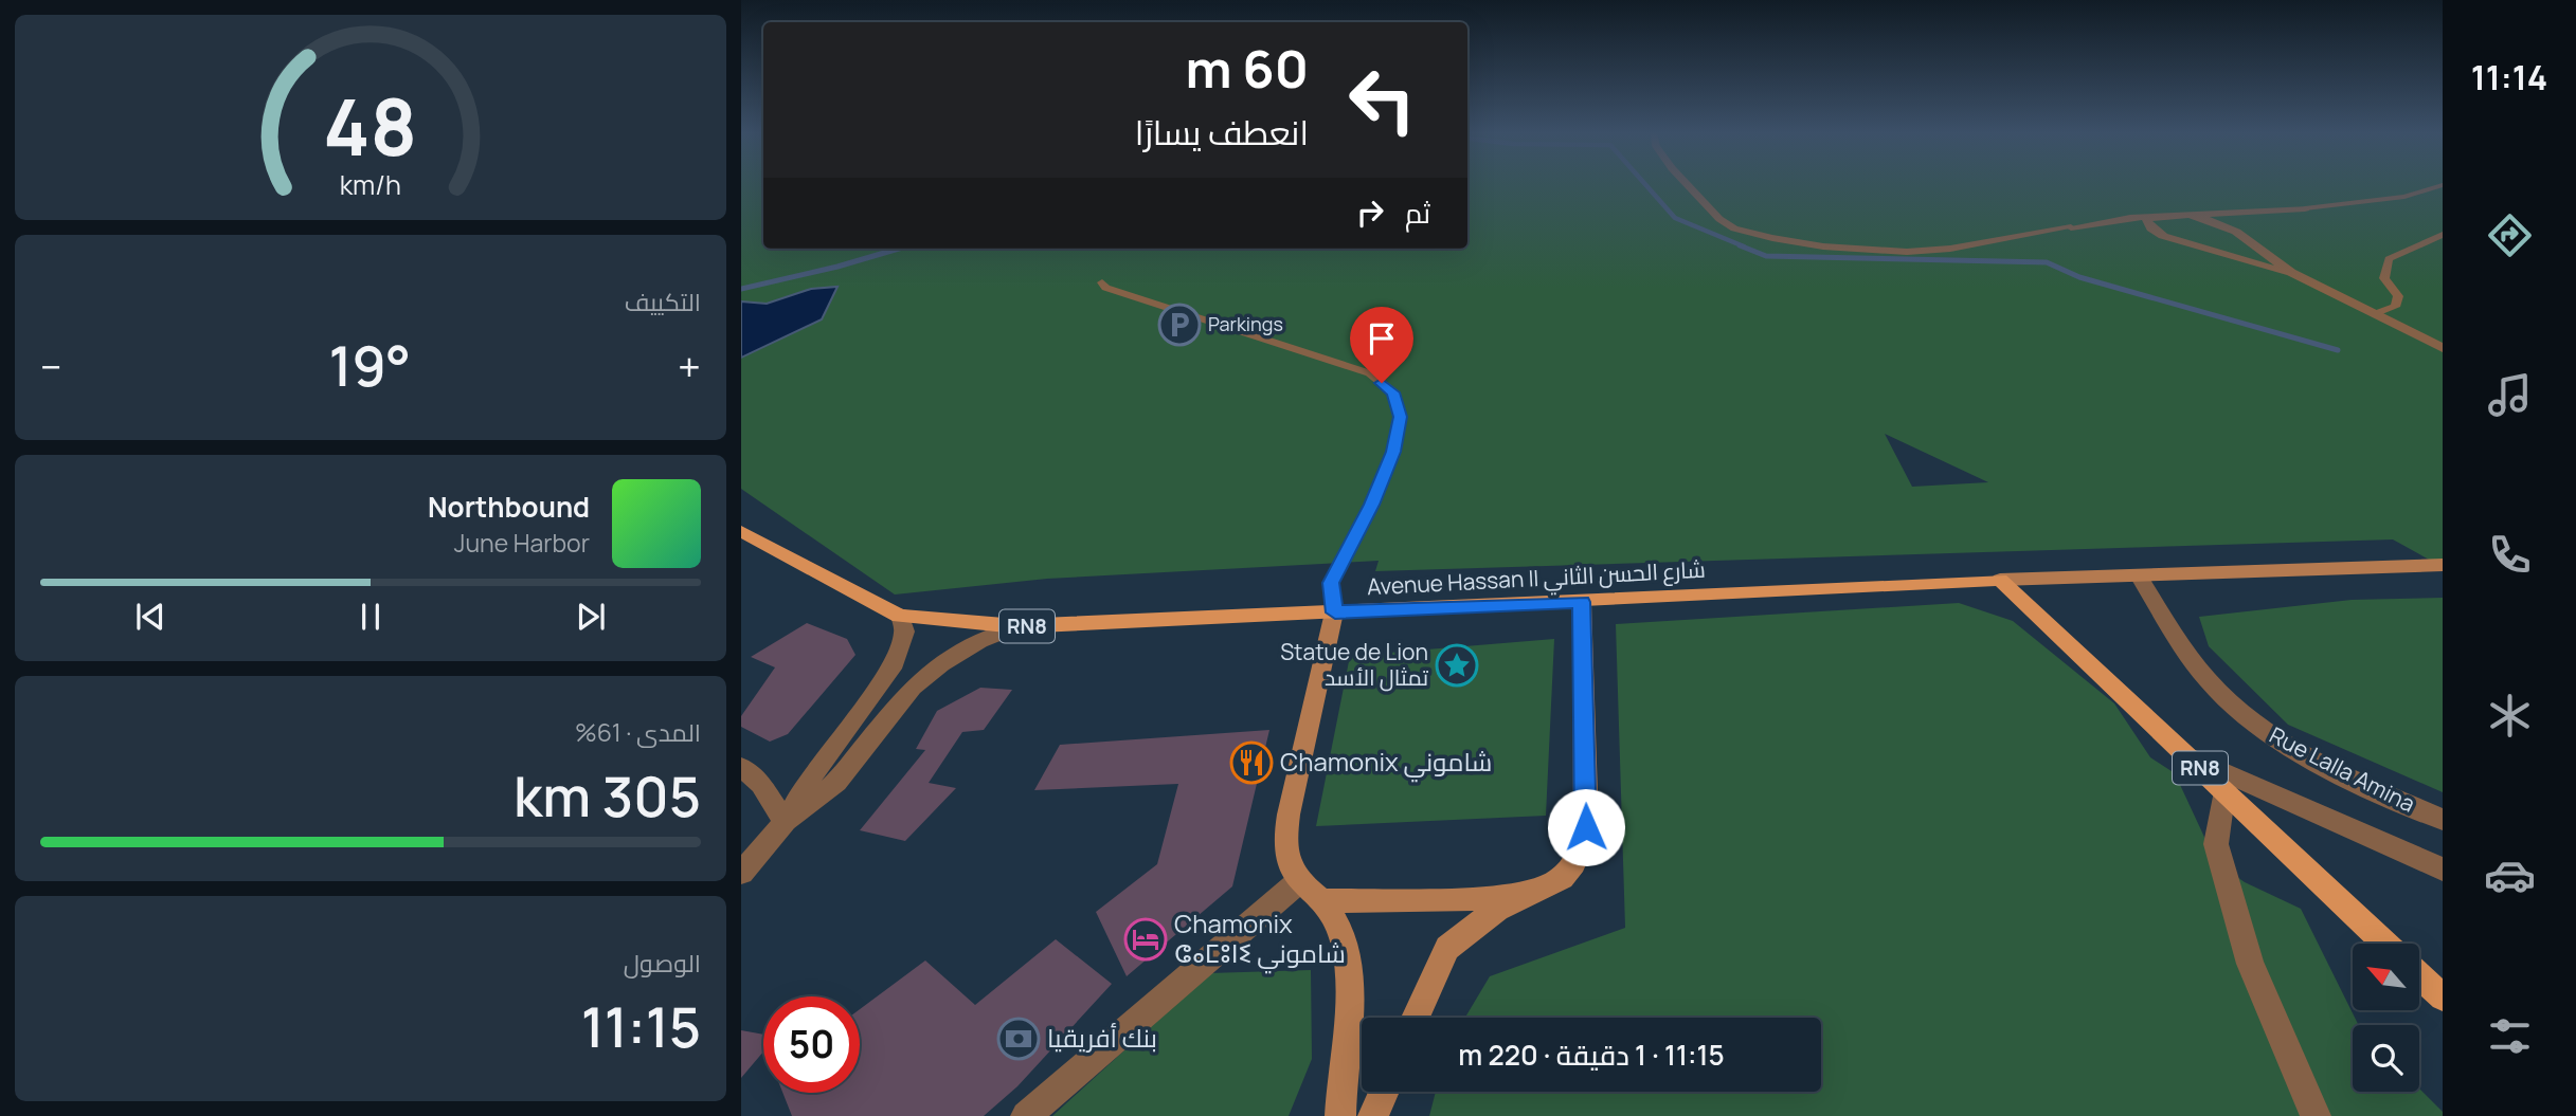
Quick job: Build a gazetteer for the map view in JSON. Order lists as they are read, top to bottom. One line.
{"streets":{"main road":["Avenue Hassan II شارع الحسن الثاني","RN8"],"street":["Rue Lalla Amina"]},"crossings":[["Avenue Hassan II شارع الحسن الثاني","RN8"]],"places":{"parking":["Parkings"],"place":["Statue de Lion تمثال الأسد"],"restaurant":["Chamonix شاموني"],"hotel":["Chamonix ⵛⴰⵎⵓⵏⵉ شاموني"],"bank":["بنك أفريقيا"]},"north":"top left","page":{"tabs":"11:14","turn":["60 m","انعطف يسارًا"],"then":"ثم","tile":["التكييف",["المدى · 61%","305 km"],["الوصول","11:15"]],"heat":["−","19°","+"],"song":["Northbound","June Harbor"],"limit":"50","trip":"11:15 · 1 دقيقة · 220 m","gauge":["48","km/h"]}}
